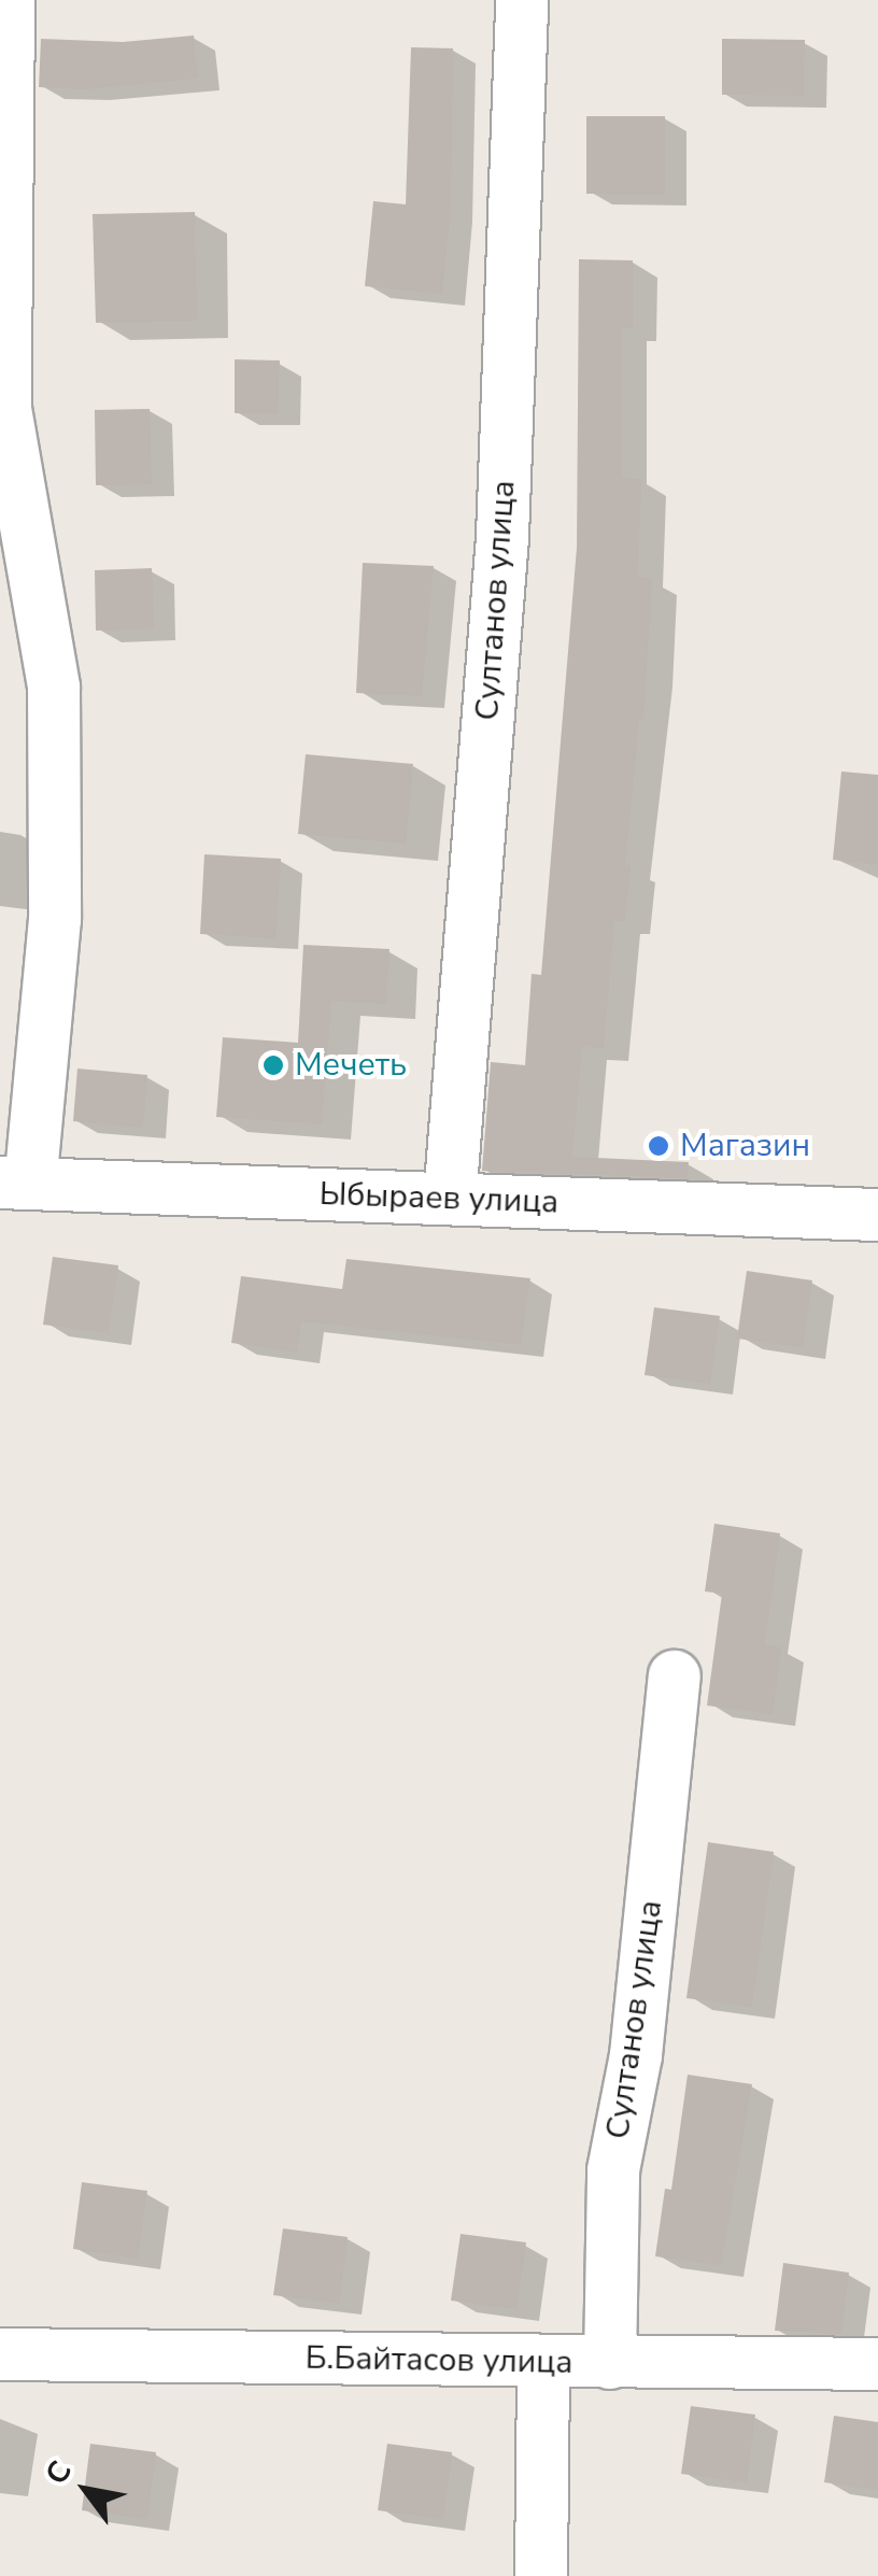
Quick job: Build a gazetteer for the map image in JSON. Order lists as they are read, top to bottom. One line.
{"streets":{"street":["Султанов улица","Ыбыраев улица","Б.Байтасов улица"]},"crossings":[["Султанов улица","Ыбыраев улица"],["Султанов улица","Б.Байтасов улица"]],"places":["Мечеть","Магазин"],"north":"top left"}
